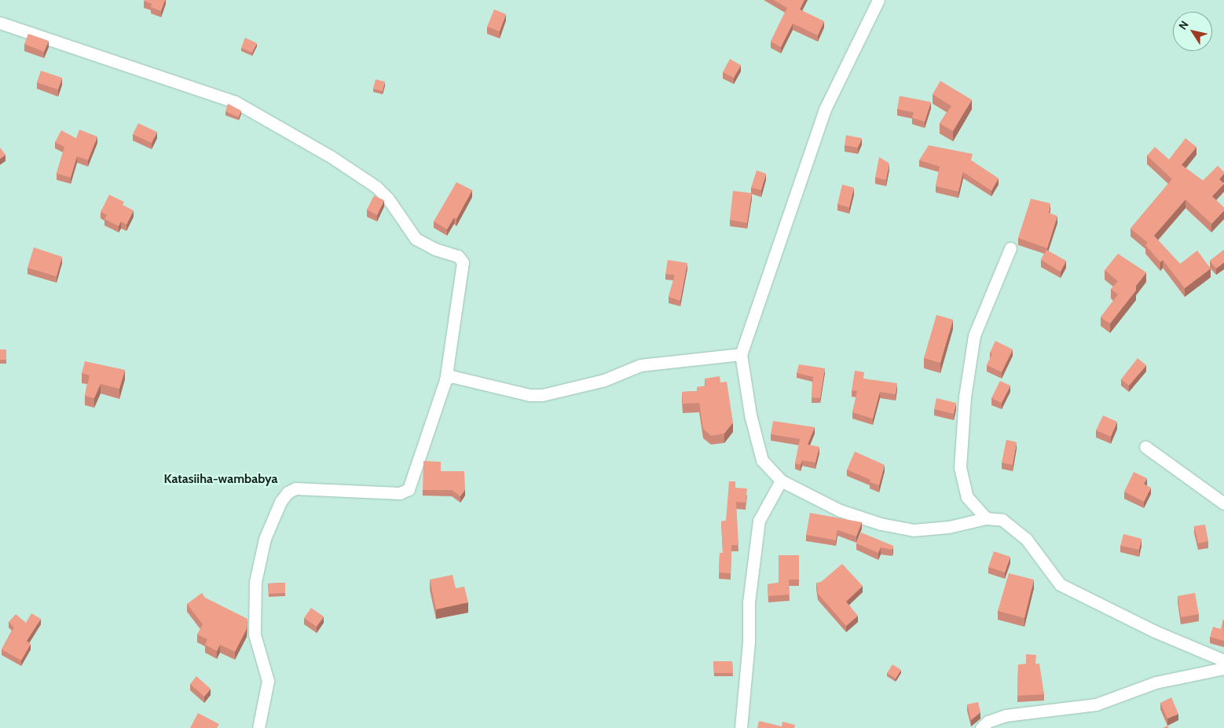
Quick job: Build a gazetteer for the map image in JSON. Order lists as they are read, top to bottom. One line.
{"districts":["Katasiiha-wambabya"],"north":"top left"}
